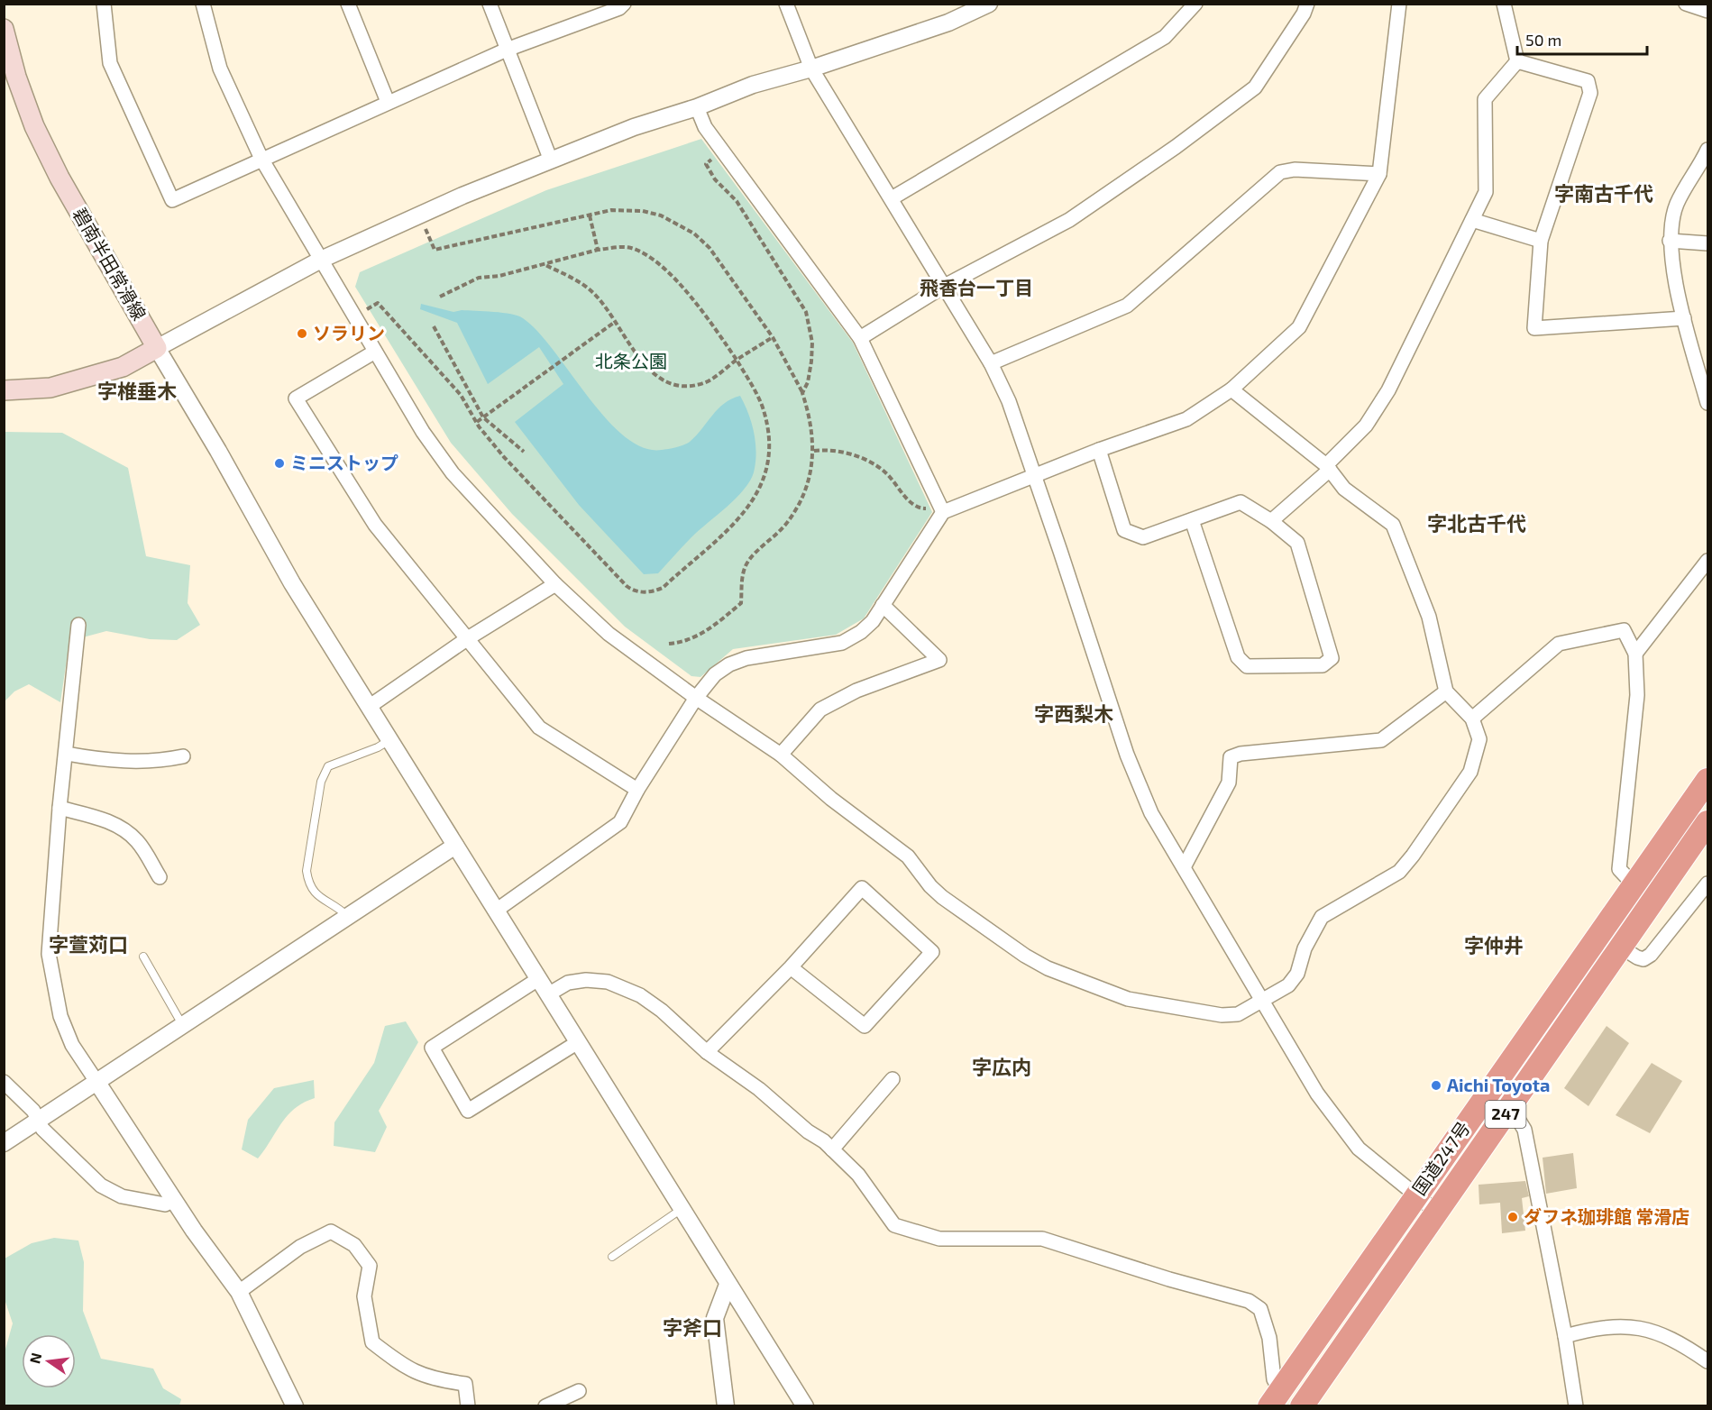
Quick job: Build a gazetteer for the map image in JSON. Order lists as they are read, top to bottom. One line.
{"streets":{"highway":["247","国道247号"],"main road":["碧南半田常滑線"]},"districts":["字南古千代","飛香台一丁目","字椎垂木","字北古千代","字西梨木","字萱苅口","字仲井","字広内","字斧口"],"parks":["北条公園"],"places":["ソラリン","ミニストップ","Aichi Toyota","ダフネ珈琲館 常滑店"],"scale_bar":"50 m","north":"left"}
